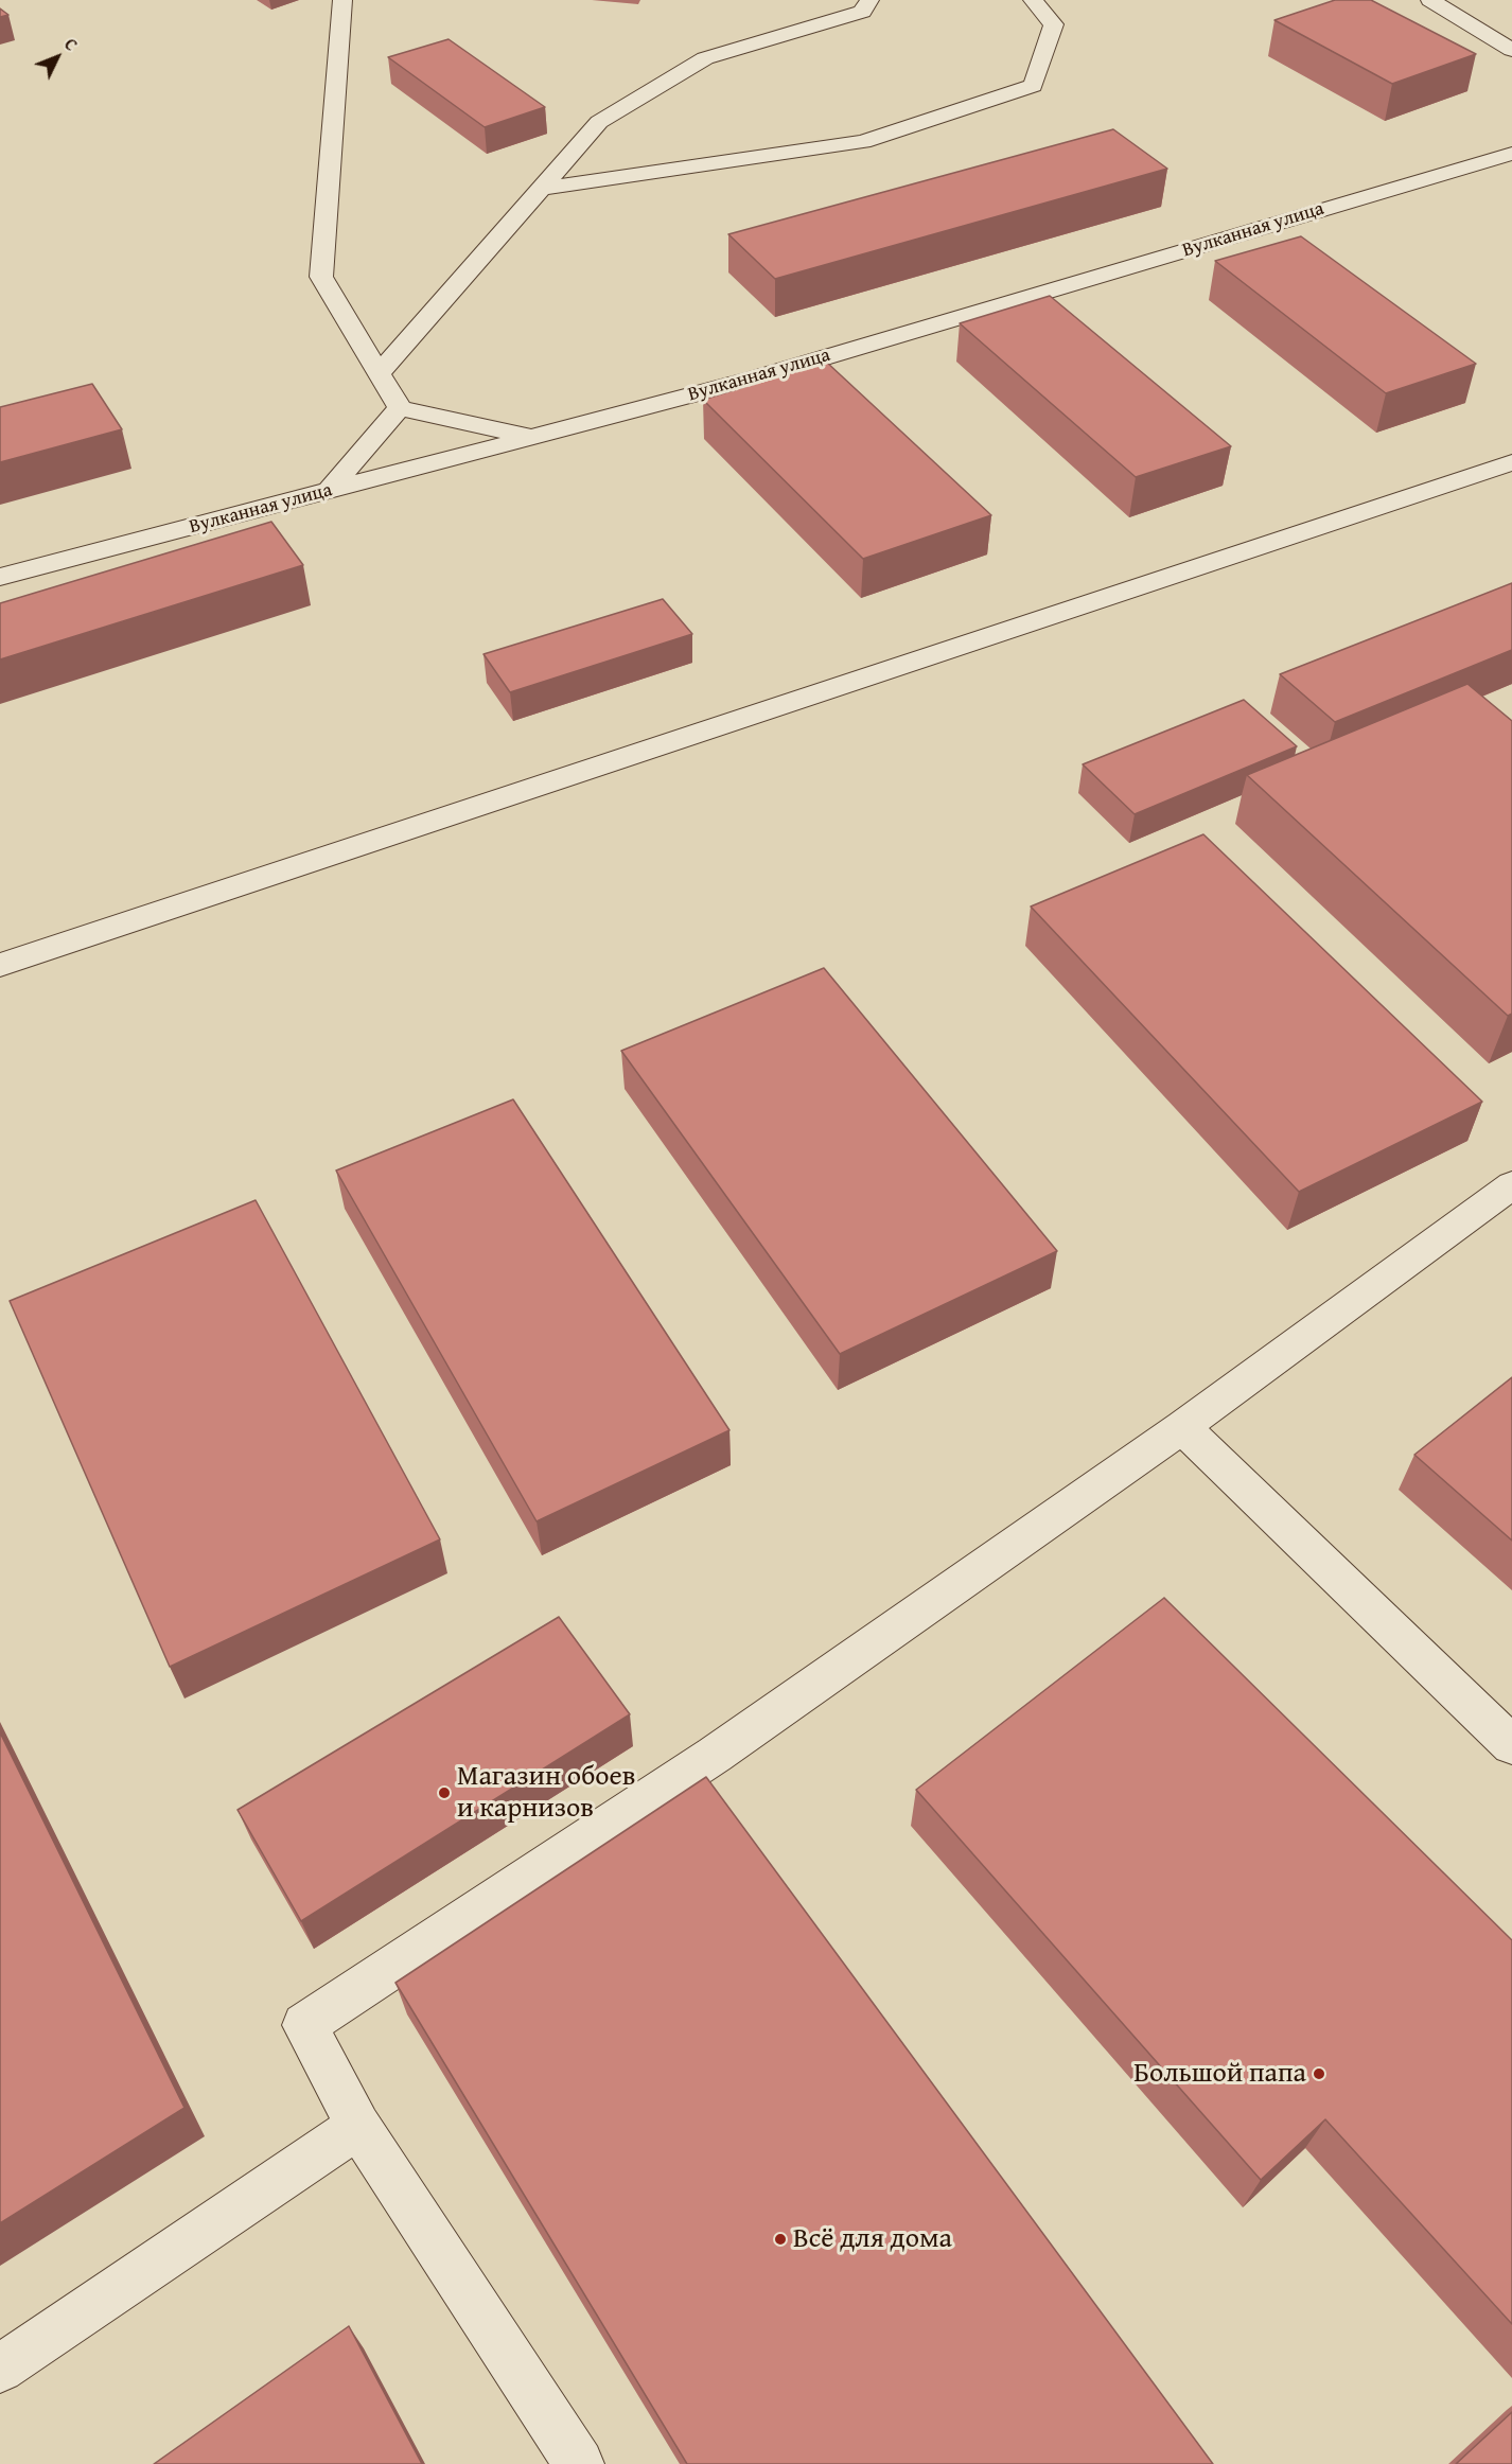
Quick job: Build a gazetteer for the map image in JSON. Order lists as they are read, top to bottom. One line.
{"streets":{"lane":["Вулканная улица"]},"places":["Магазин обоев и карнизов","Большой папа","Всё для дома"],"north":"top right"}
